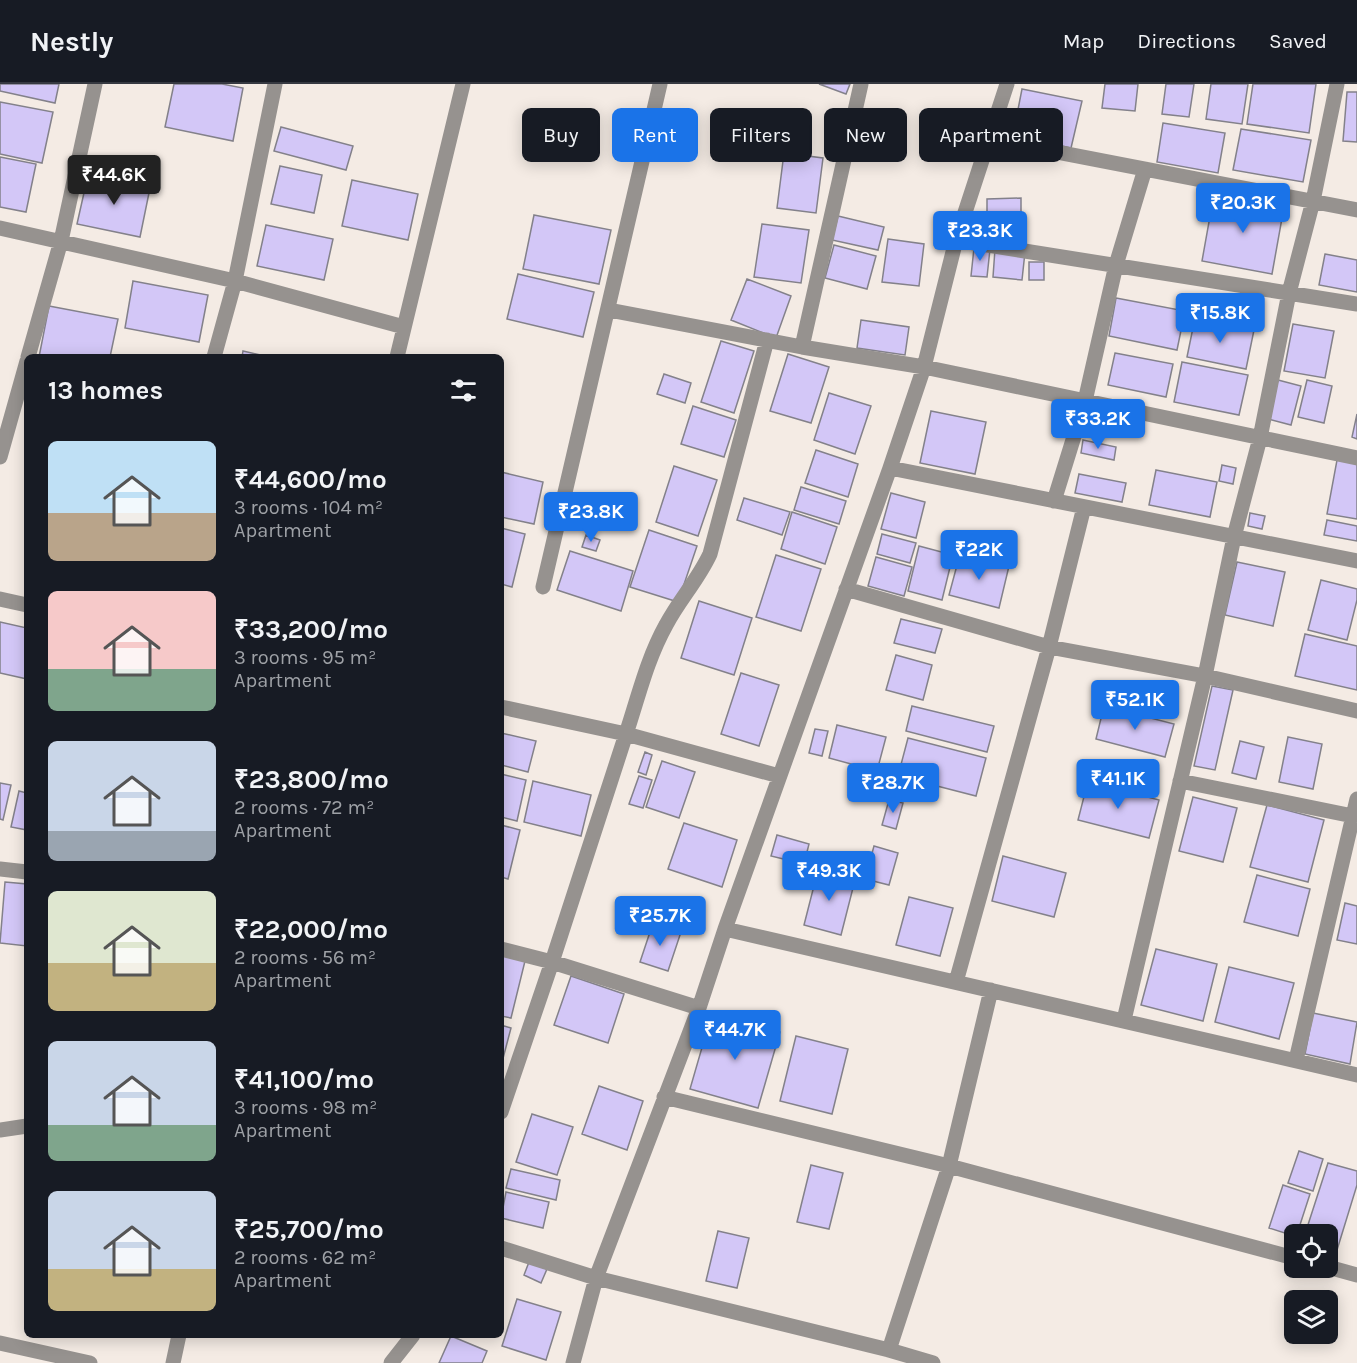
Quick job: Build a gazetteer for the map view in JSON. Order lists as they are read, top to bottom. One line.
{"page":{"header":"Nestly","nav":["Map","Directions","Saved"],"chip":["Buy","Rent","Filters","New","Apartment"],"price":["₹44.6K","₹20.3K","₹23.3K","₹15.8K","₹33.2K","₹23.8K","₹22K","₹52.1K","₹41.1K","₹28.7K","₹49.3K","₹25.7K","₹44.7K"],"heading":"13 homes","list":[{"name":"₹44,600/mo","note":"3 rooms · 104 m² · Apartment"},{"name":"₹33,200/mo","note":"3 rooms · 95 m² · Apartment"},{"name":"₹23,800/mo","note":"2 rooms · 72 m² · Apartment"},{"name":"₹22,000/mo","note":"2 rooms · 56 m² · Apartment"},{"name":"₹41,100/mo","note":"3 rooms · 98 m² · Apartment"},{"name":"₹25,700/mo","note":"2 rooms · 62 m² · Apartment"}]}}
